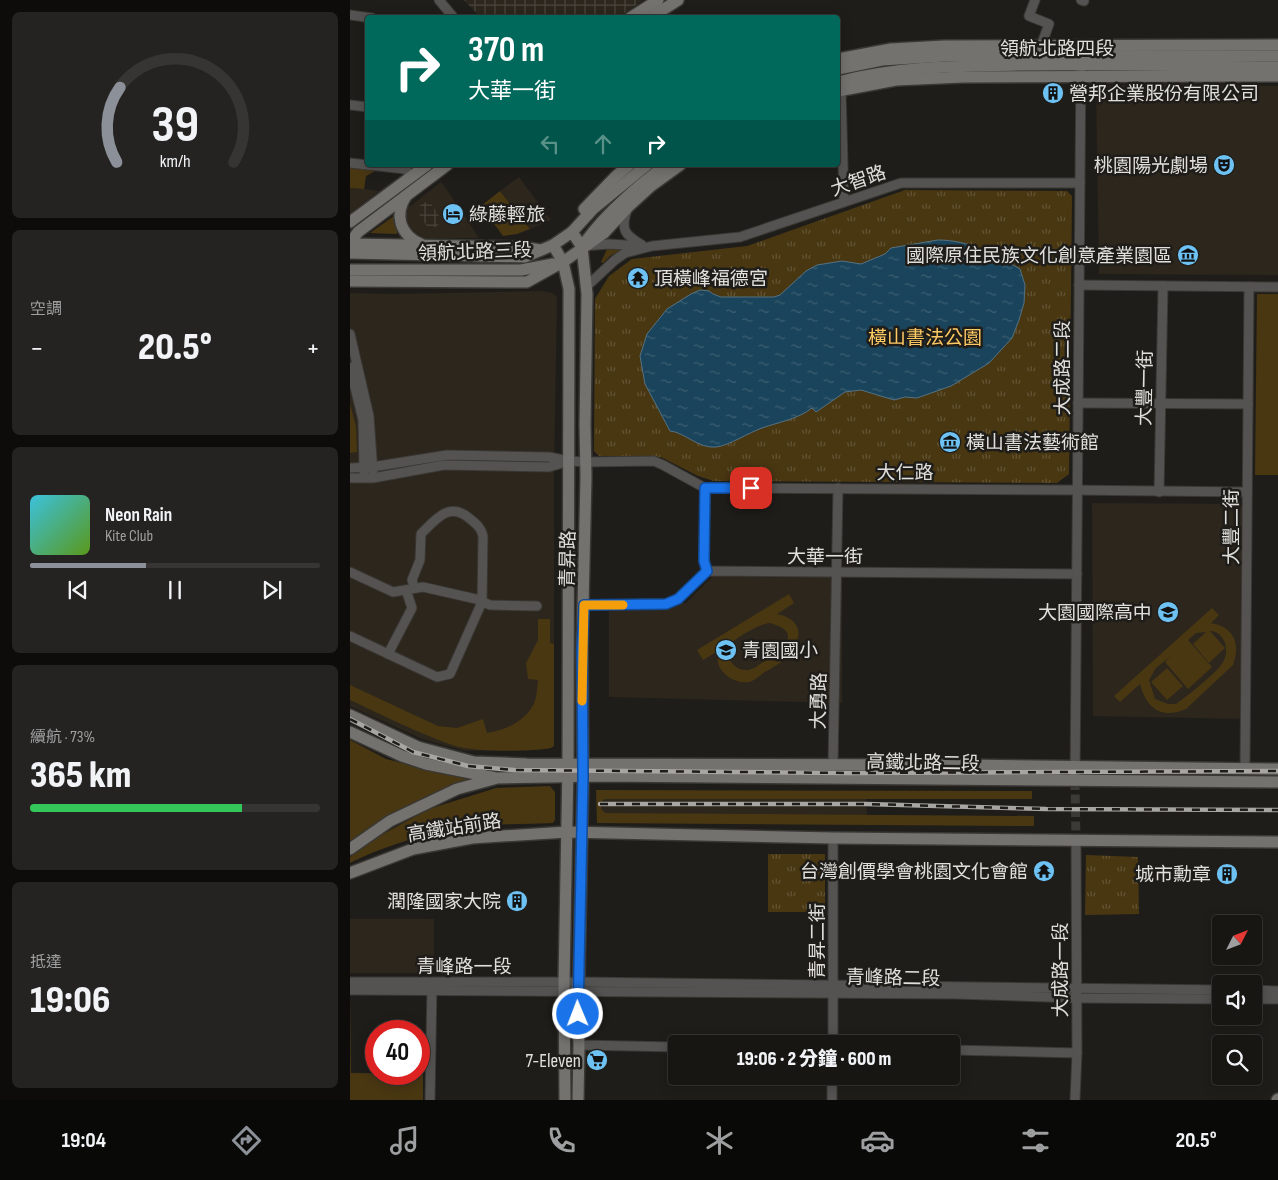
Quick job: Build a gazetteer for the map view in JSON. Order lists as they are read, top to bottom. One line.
{"streets":{"street":["領航北路四段","大智路","領航北路三段","大成路二段","大豐一街","大仁路","大豐二街","大華一街","青昇路","大勇路","高鐵北路二段","高鐵站前路","青昇二街","青峰路一段","大成路一段","青峰路二段"]},"crossings":[["領航北路四段","大成路二段"],["大智路","大成路二段"],["大智路","青昇路"],["領航北路三段","青昇路"],["大成路二段","大仁路"],["大成路二段","大華一街"],["大成路二段","高鐵北路二段"],["大豐一街","大仁路"],["大仁路","大豐二街"],["大仁路","青昇路"],["大仁路","大勇路"],["大豐二街","高鐵北路二段"],["大華一街","大勇路"],["青昇路","高鐵北路二段"],["青昇路","高鐵站前路"],["青昇路","青峰路一段"],["青昇路","青峰路二段"],["大勇路","高鐵北路二段"],["高鐵北路二段","高鐵站前路"],["青昇二街","青峰路二段"],["青峰路一段","青峰路二段"],["大成路一段","青峰路二段"]],"parks":["橫山書法公園"],"places":{"building":["營邦企業股份有限公司","城市勳章","潤隆國家大院"],"theatre":["桃園陽光劇場"],"hotel":["綠藤輕旅"],"museum":["國際原住民族文化創意產業園區","橫山書法藝術館"],"temple":["頂橫峰福德宮","台灣創價學會桃園文化會館"],"school or university":["大園國際高中","青園國小"],"supermarket":["7-Eleven"]},"north":"top right","page":{"turn":["370 m","大華一街"],"tile":["空調",["續航 · 73%","365 km"],["抵達","19:06"]],"heat":["−","20.5°","+"],"song":["Neon Rain","Kite Club"],"limit":"40","trip":"19:06 · 2 分鐘 · 600 m","tabs":["19:04","20.5°"],"gauge":["39","km/h"]}}
